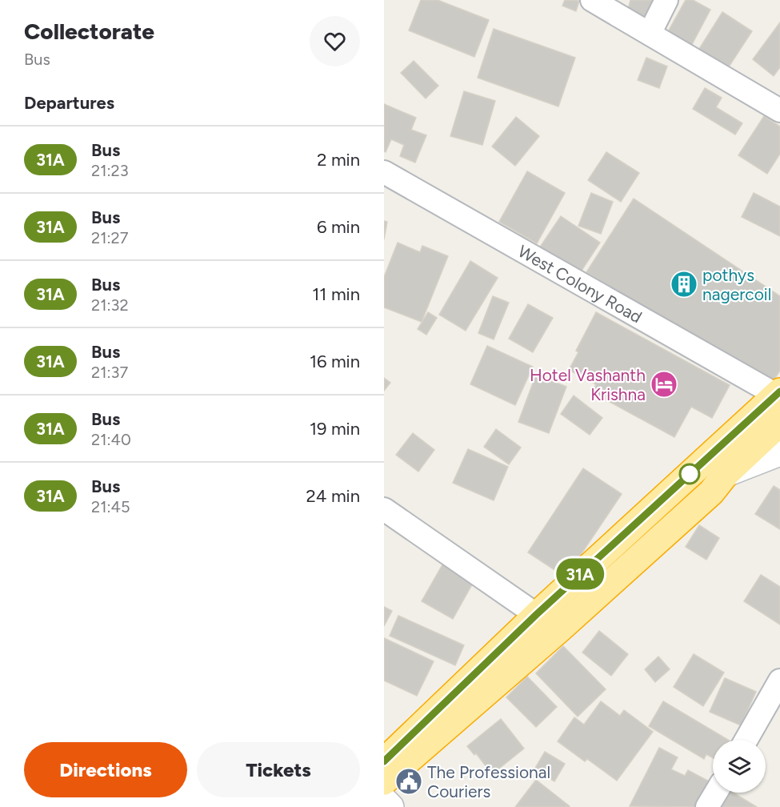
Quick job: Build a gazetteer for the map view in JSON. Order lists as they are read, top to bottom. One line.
{"streets":{"street":["West Colony Road"]},"places":{"building":["pothys nagercoil"],"hotel":["Hotel Vashanth Krishna"],"public building":["The Professional Couriers"]},"lines":["bus line 31A"],"page":{"heading":[["Collectorate","Bus"],"Departures"],"on_map":"31A","list":[{"mark":"31A","name":"Bus","note":"21:23","value":"2 min"},{"mark":"31A","name":"Bus","note":"21:27","value":"6 min"},{"mark":"31A","name":"Bus","note":"21:32","value":"11 min"},{"mark":"31A","name":"Bus","note":"21:37","value":"16 min"},{"mark":"31A","name":"Bus","note":"21:40","value":"19 min"},{"mark":"31A","name":"Bus","note":"21:45","value":"24 min"}],"buttons":["Directions","Tickets"]}}
